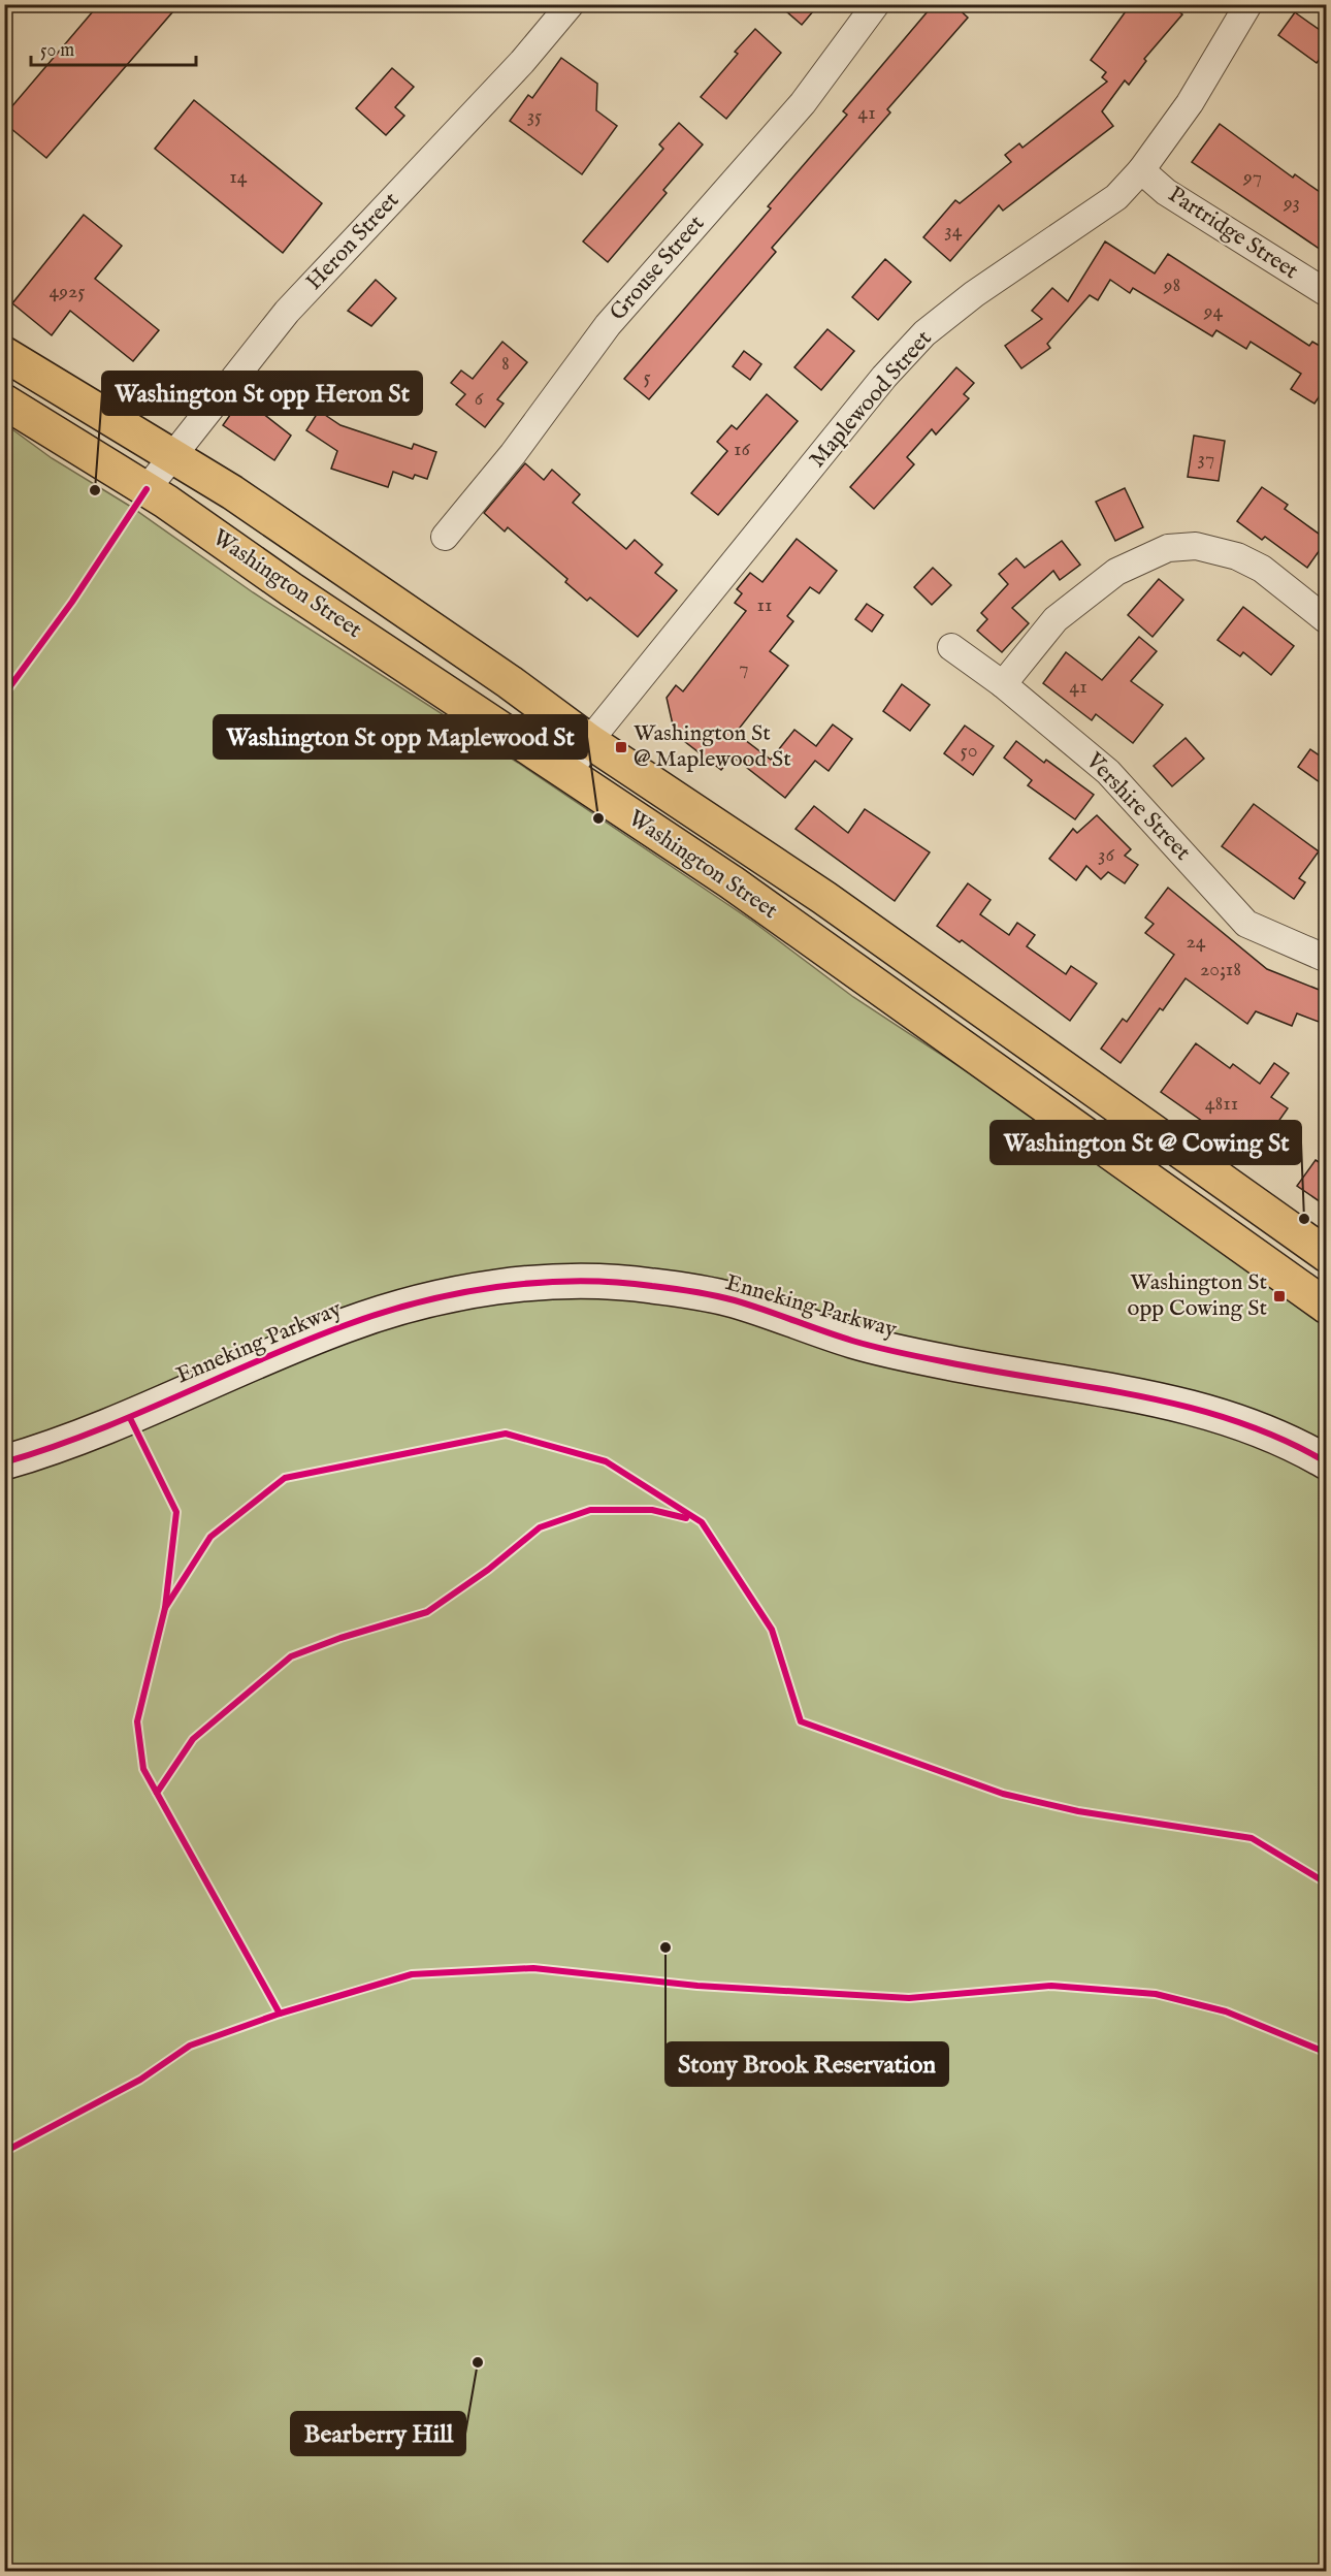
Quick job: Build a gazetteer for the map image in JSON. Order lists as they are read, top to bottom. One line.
{"streets":{"main road":["Washington Street","Enneking Parkway"],"street":["Partridge Street","Heron Street","Grouse Street","Maplewood Street","Vershire Street"]},"crossings":[["Partridge Street","Maplewood Street"],["Heron Street","Washington Street"],["Maplewood Street","Washington Street"]],"places":{"other":["Washington St opp Heron St","Washington St opp Maplewood St","Washington St @ Cowing St","Stony Brook Reservation","Bearberry Hill"],"transit":["Washington St @ Maplewood St","Washington St opp Cowing St"]},"house_numbers":["41","35","14","97","93","34","98","4925","94","8","5","6","16","37","11","7","41","50","36","24","20;18","4811"],"scale_bar":"50 m"}
